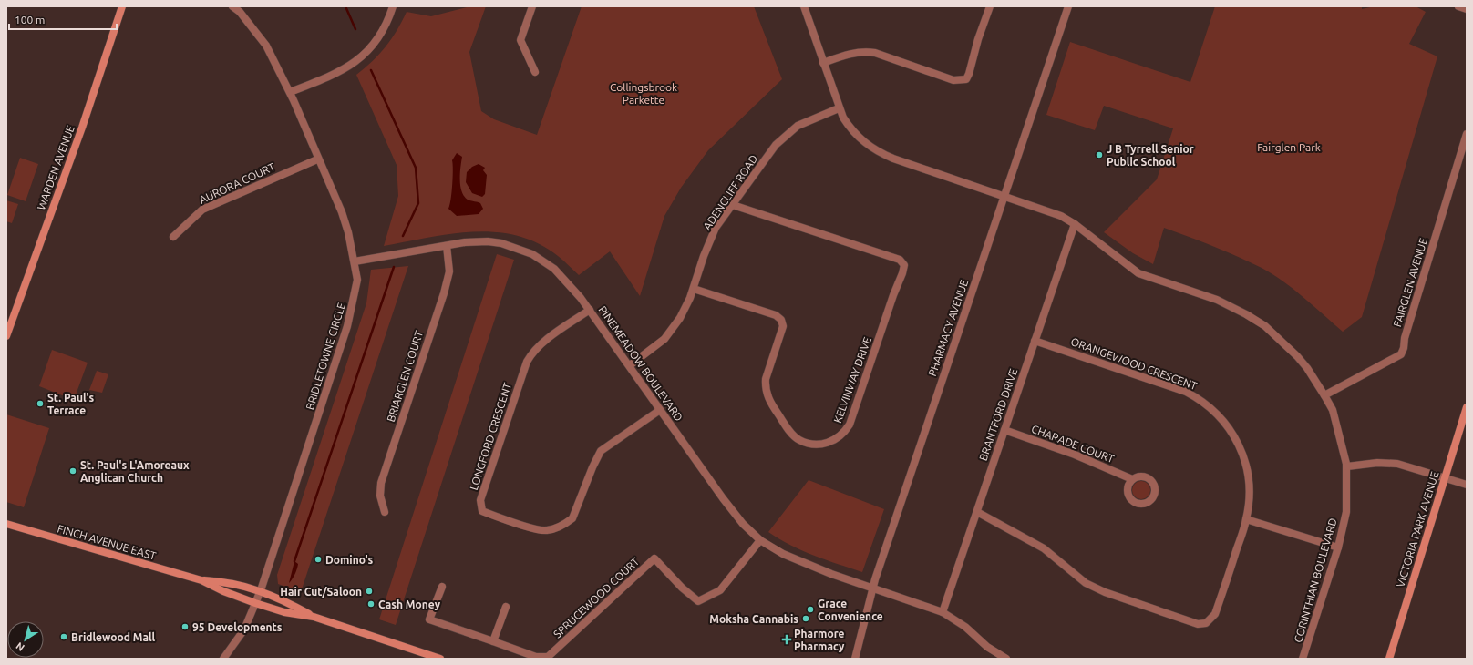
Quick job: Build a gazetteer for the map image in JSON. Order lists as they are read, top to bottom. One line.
{"streets":{"main road":["WARDEN AVENUE","VICTORIA PARK AVENUE","FINCH AVENUE EAST"],"street":["AURORA COURT","ADENCLIFF ROAD","FAIRGLEN AVENUE","PHARMACY AVENUE","BRIDLETOWNE CIRCLE","PINEMEADOW BOULEVARD","ORANGEWOOD CRESCENT","BRIARGLEN COURT","KELVINWAY DRIVE","BRANTFORD DRIVE","LONGFORD CRESCENT","CHARADE COURT","CORINTHIAN BOULEVARD","SPRUCEWOOD COURT"]},"crossings":[["AURORA COURT","BRIDLETOWNE CIRCLE"],["ADENCLIFF ROAD","PINEMEADOW BOULEVARD"],["ADENCLIFF ROAD","KELVINWAY DRIVE"],["ADENCLIFF ROAD","CORINTHIAN BOULEVARD"],["FAIRGLEN AVENUE","CORINTHIAN BOULEVARD"],["PHARMACY AVENUE","PINEMEADOW BOULEVARD"],["PHARMACY AVENUE","CORINTHIAN BOULEVARD"],["BRIDLETOWNE CIRCLE","PINEMEADOW BOULEVARD"],["BRIDLETOWNE CIRCLE","FINCH AVENUE EAST"],["PINEMEADOW BOULEVARD","BRIARGLEN COURT"],["PINEMEADOW BOULEVARD","LONGFORD CRESCENT"],["PINEMEADOW BOULEVARD","SPRUCEWOOD COURT"],["ORANGEWOOD CRESCENT","BRANTFORD DRIVE"],["BRANTFORD DRIVE","CHARADE COURT"],["BRANTFORD DRIVE","CORINTHIAN BOULEVARD"]],"parks":["Collingsbrook Parkette","Fairglen Park"],"places":{"other":["J B Tyrrell Senior Public School","St. Paul's Terrace","St. Paul's L'Amoreaux Anglican Church","Domino's","Hair Cut/Saloon","Cash Money","Grace Convenience","Moksha Cannabis","95 Developments","Bridlewood Mall"],"health":["Pharmore Pharmacy"]},"scale_bar":"100 m","north":"bottom left"}
